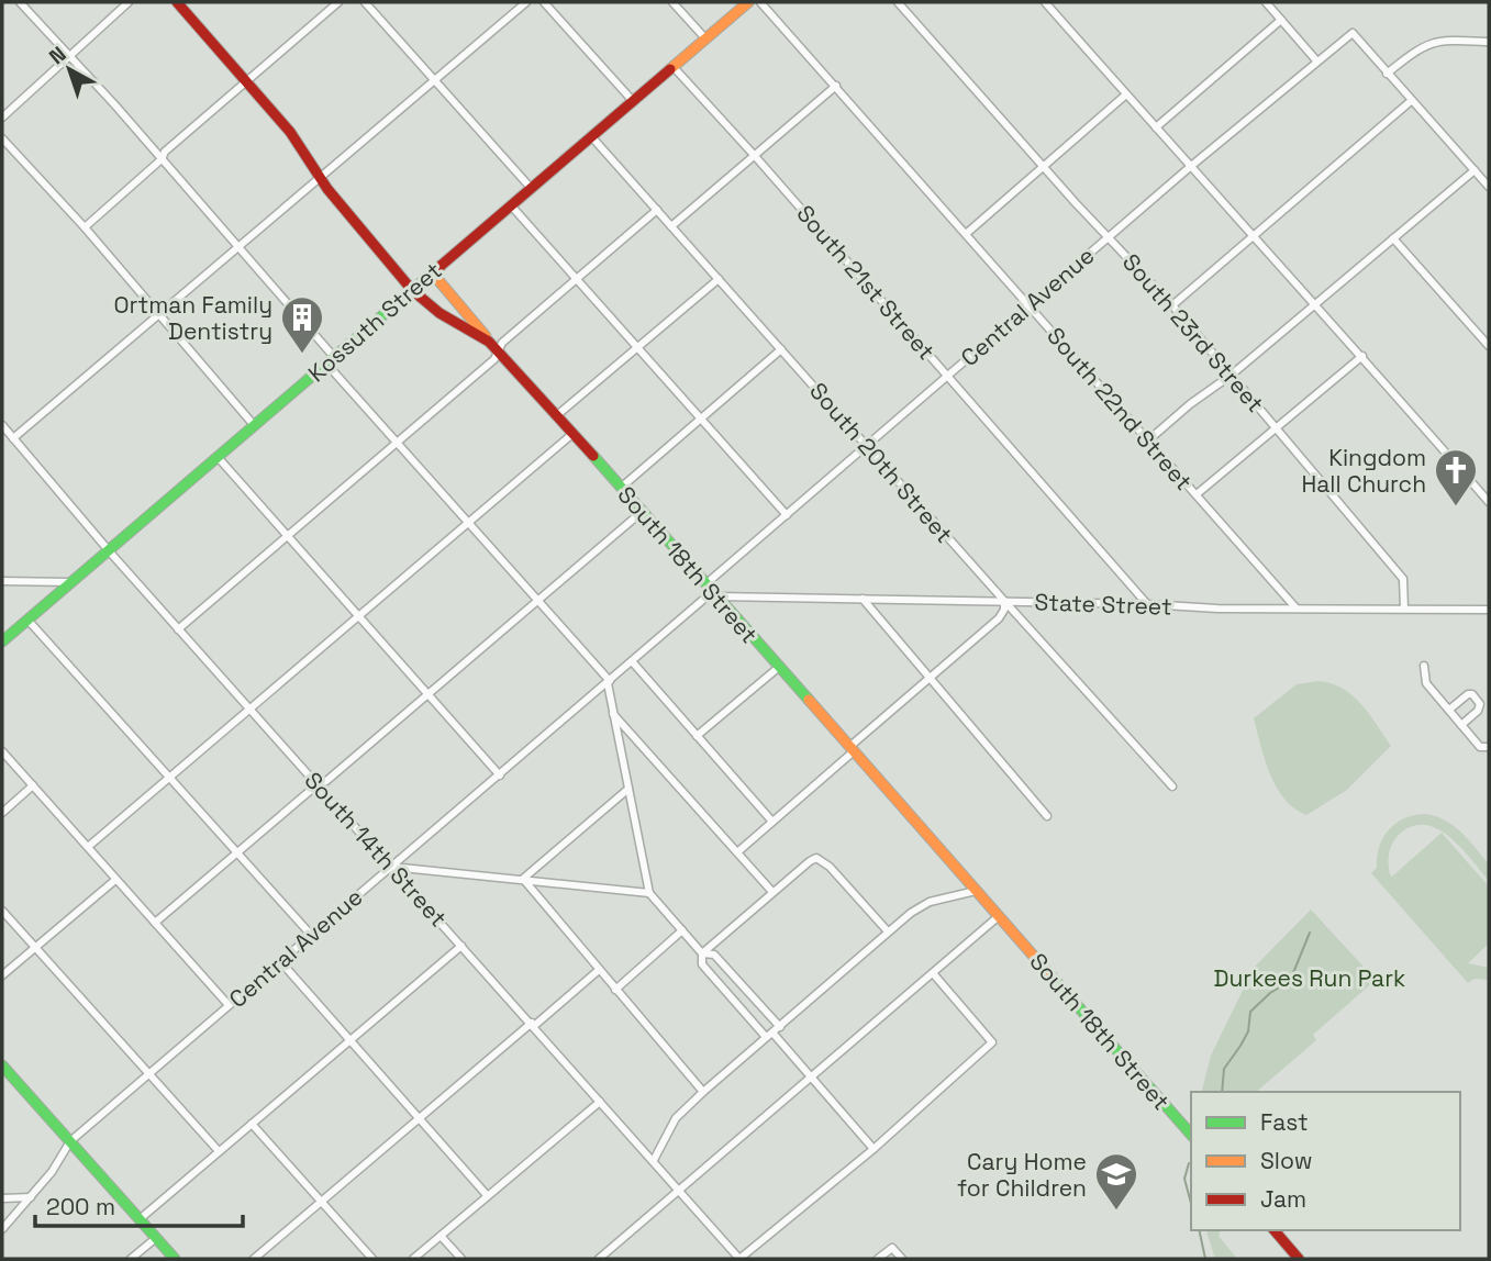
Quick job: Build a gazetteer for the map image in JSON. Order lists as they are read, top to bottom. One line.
{"streets":{"main road":["Kossuth Street","South 18th Street"],"street":["South 21st Street","Central Avenue","South 23rd Street","South 22nd Street","South 20th Street","State Street","South 14th Street"]},"crossings":[["South 21st Street","Central Avenue"],["South 21st Street","Kossuth Street"],["South 21st Street","State Street"],["Central Avenue","South 23rd Street"],["Central Avenue","South 22nd Street"],["Central Avenue","South 20th Street"],["Central Avenue","South 18th Street"],["Central Avenue","State Street"],["Central Avenue","South 14th Street"],["Kossuth Street","South 20th Street"],["Kossuth Street","South 18th Street"],["Kossuth Street","South 14th Street"],["South 23rd Street","State Street"],["South 22nd Street","State Street"],["South 20th Street","State Street"],["South 18th Street","State Street"]],"parks":["Durkees Run Park"],"places":{"building":["Ortman Family Dentistry"],"church":["Kingdom Hall Church"],"school or university":["Cary Home for Children"]},"legend":["Fast","Slow","Jam"],"scale_bar":"200 m","north":"top left"}
